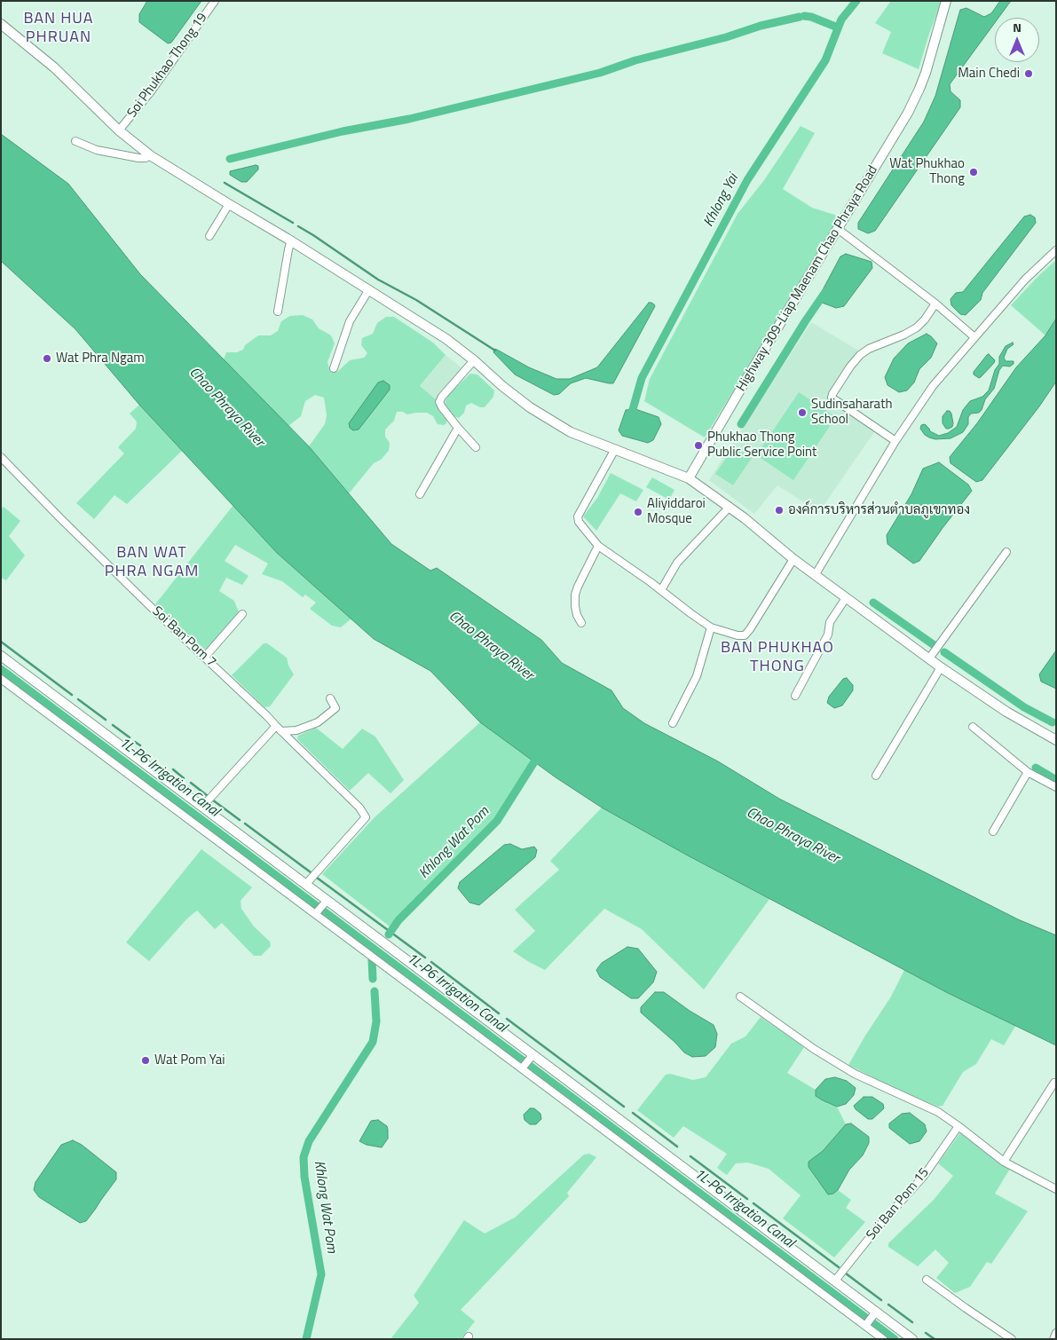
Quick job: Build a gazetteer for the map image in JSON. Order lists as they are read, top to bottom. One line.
{"streets":{"street":["Soi Phukhao Thong 19","Highway 309-Liap Maenam Chao Phraya Road","Soi Ban Pom 7","Soi Ban Pom 15"]},"districts":["BAN HUA PHRUAN","BAN WAT PHRA NGAM","BAN PHUKHAO THONG"],"water":["Khlong Yai","Chao Phraya River","1L-P6 Irrigation Canal","Khlong Wat Pom"],"places":["Main Chedi","Wat Phukhao Thong","Wat Phra Ngam","Sudinsaharath School","Phukhao Thong Public Service Point","องค์การบริหารส่วนตำบลภูเขาทอง","Aliyiddaroi Mosque","Wat Pom Yai"],"north":"top"}
